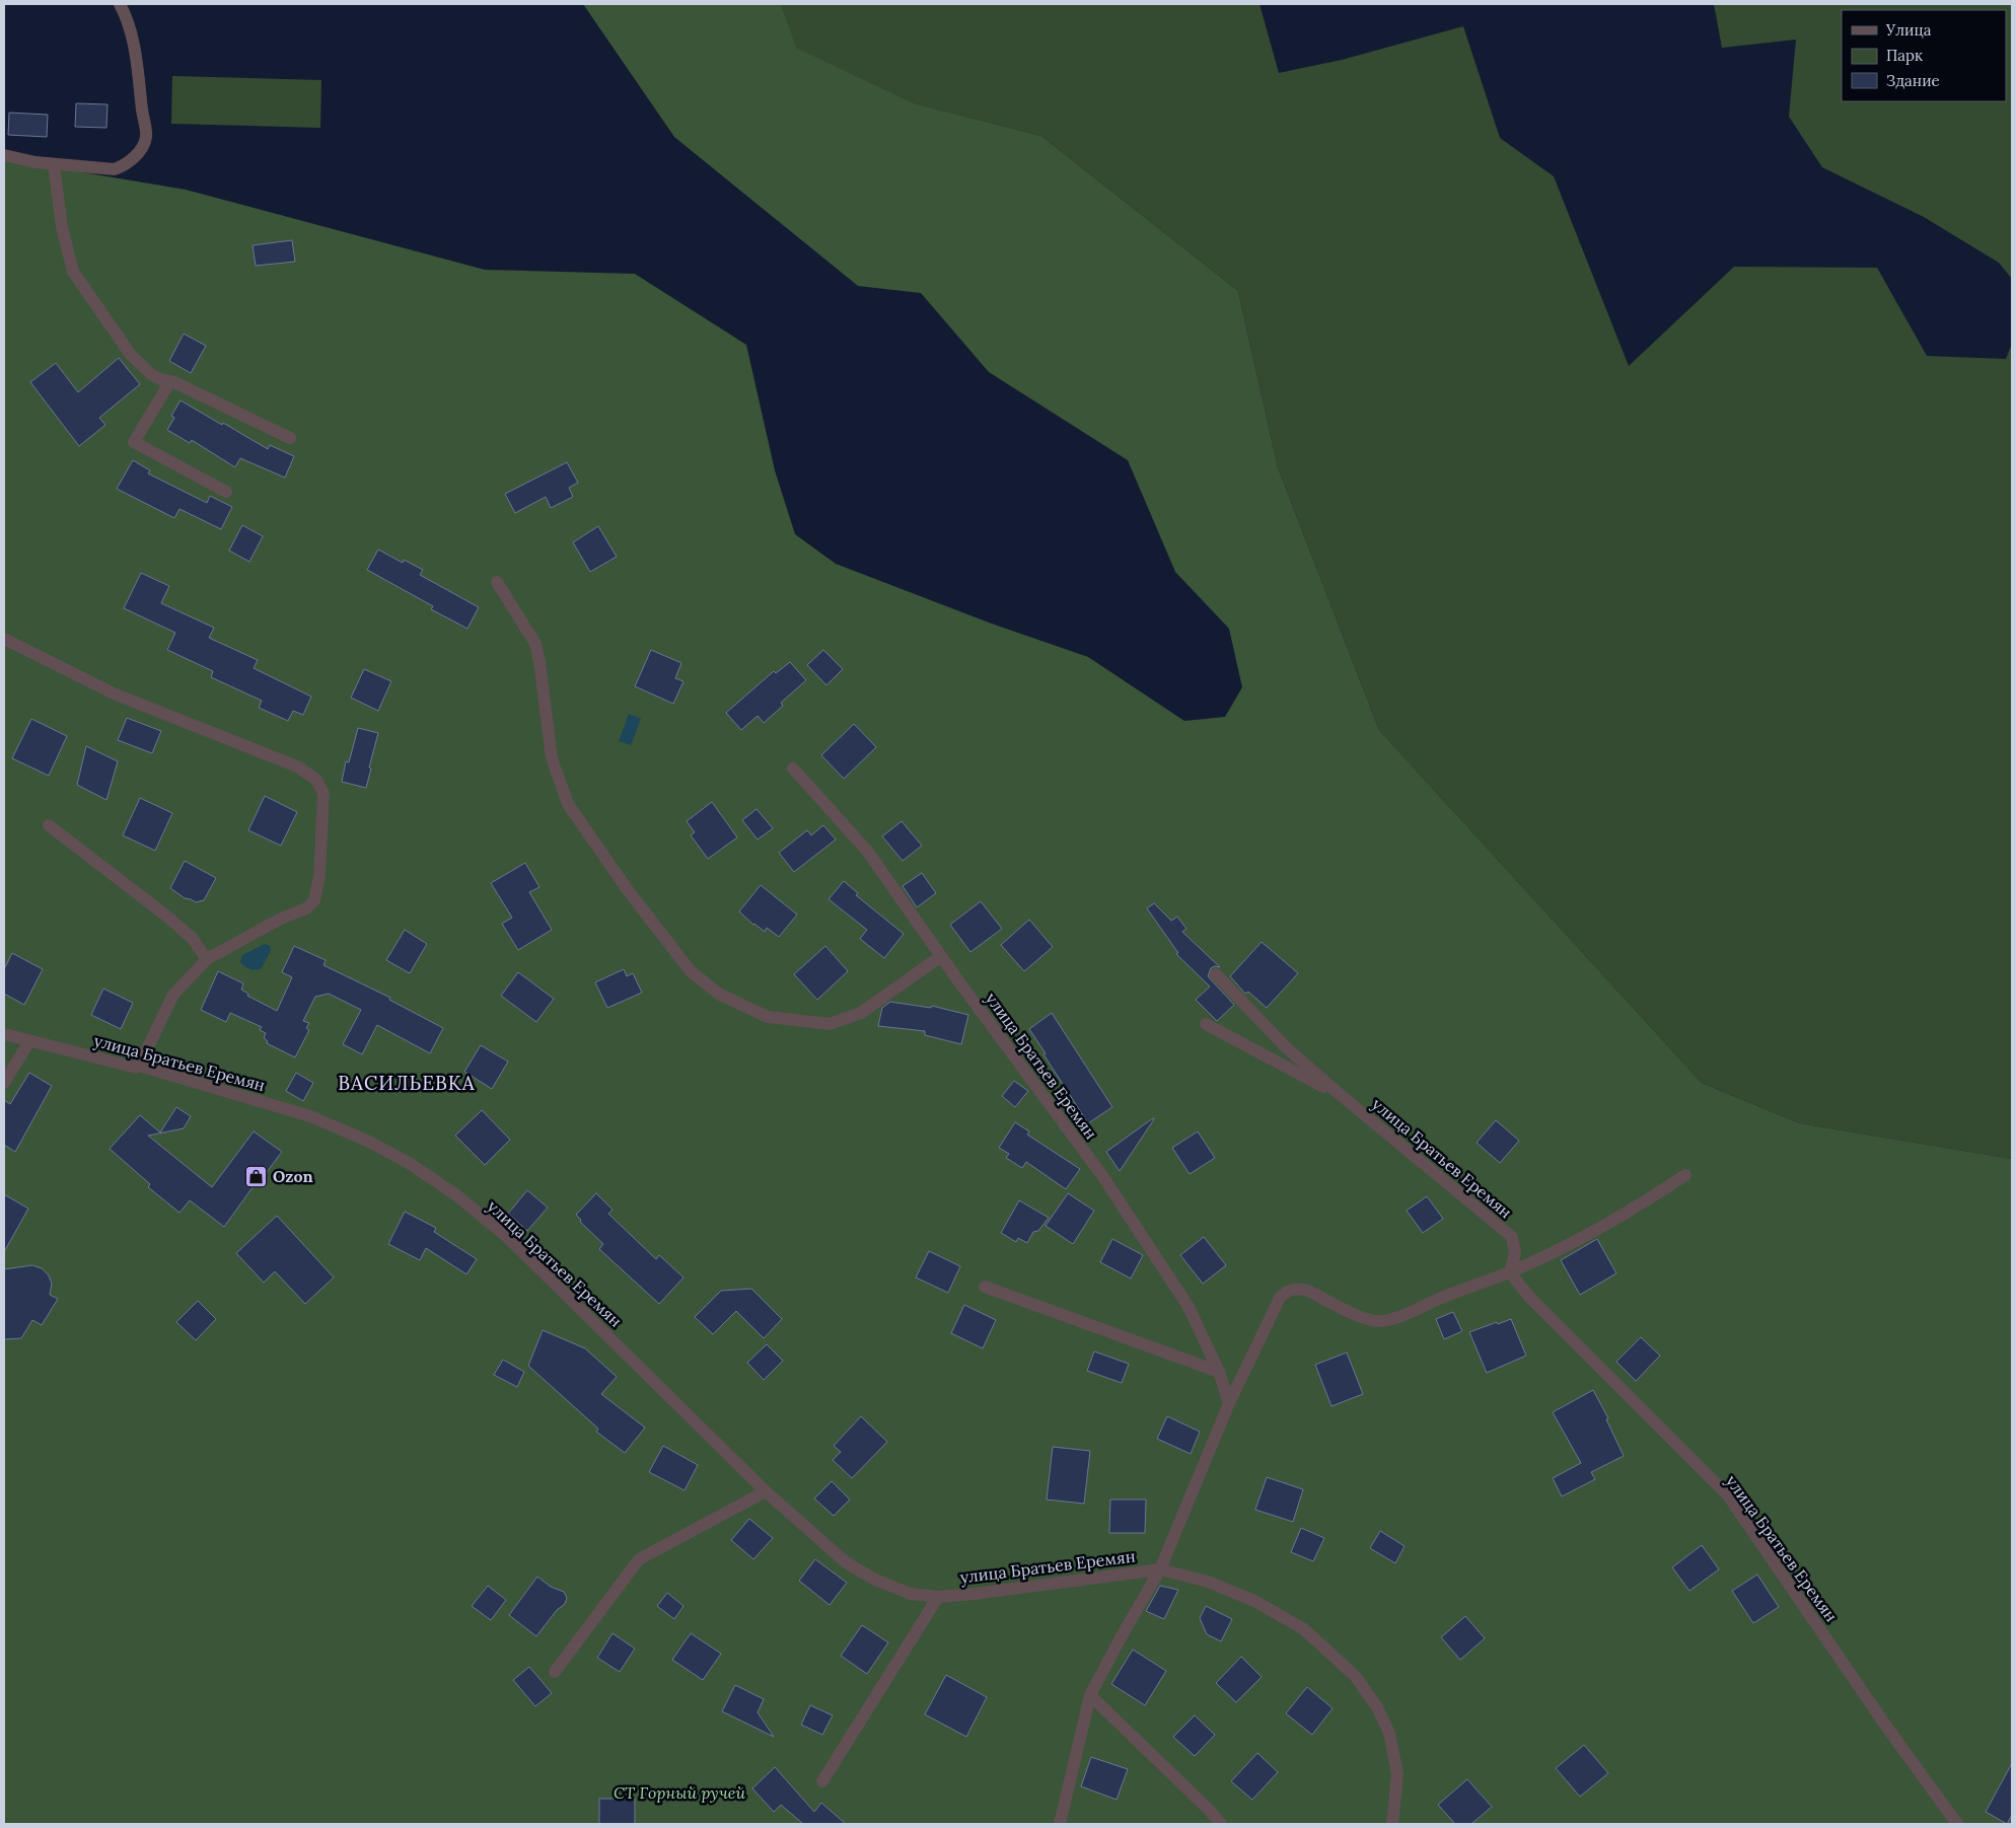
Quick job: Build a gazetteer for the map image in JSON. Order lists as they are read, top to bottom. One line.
{"streets":{"street":["улица Братьев Еремян"]},"districts":["ВАСИЛЬЕВКА"],"parks":["СТ Горный ручей"],"places":{"shop":["Ozon"]},"legend":["Улица","Парк","Здание"]}
